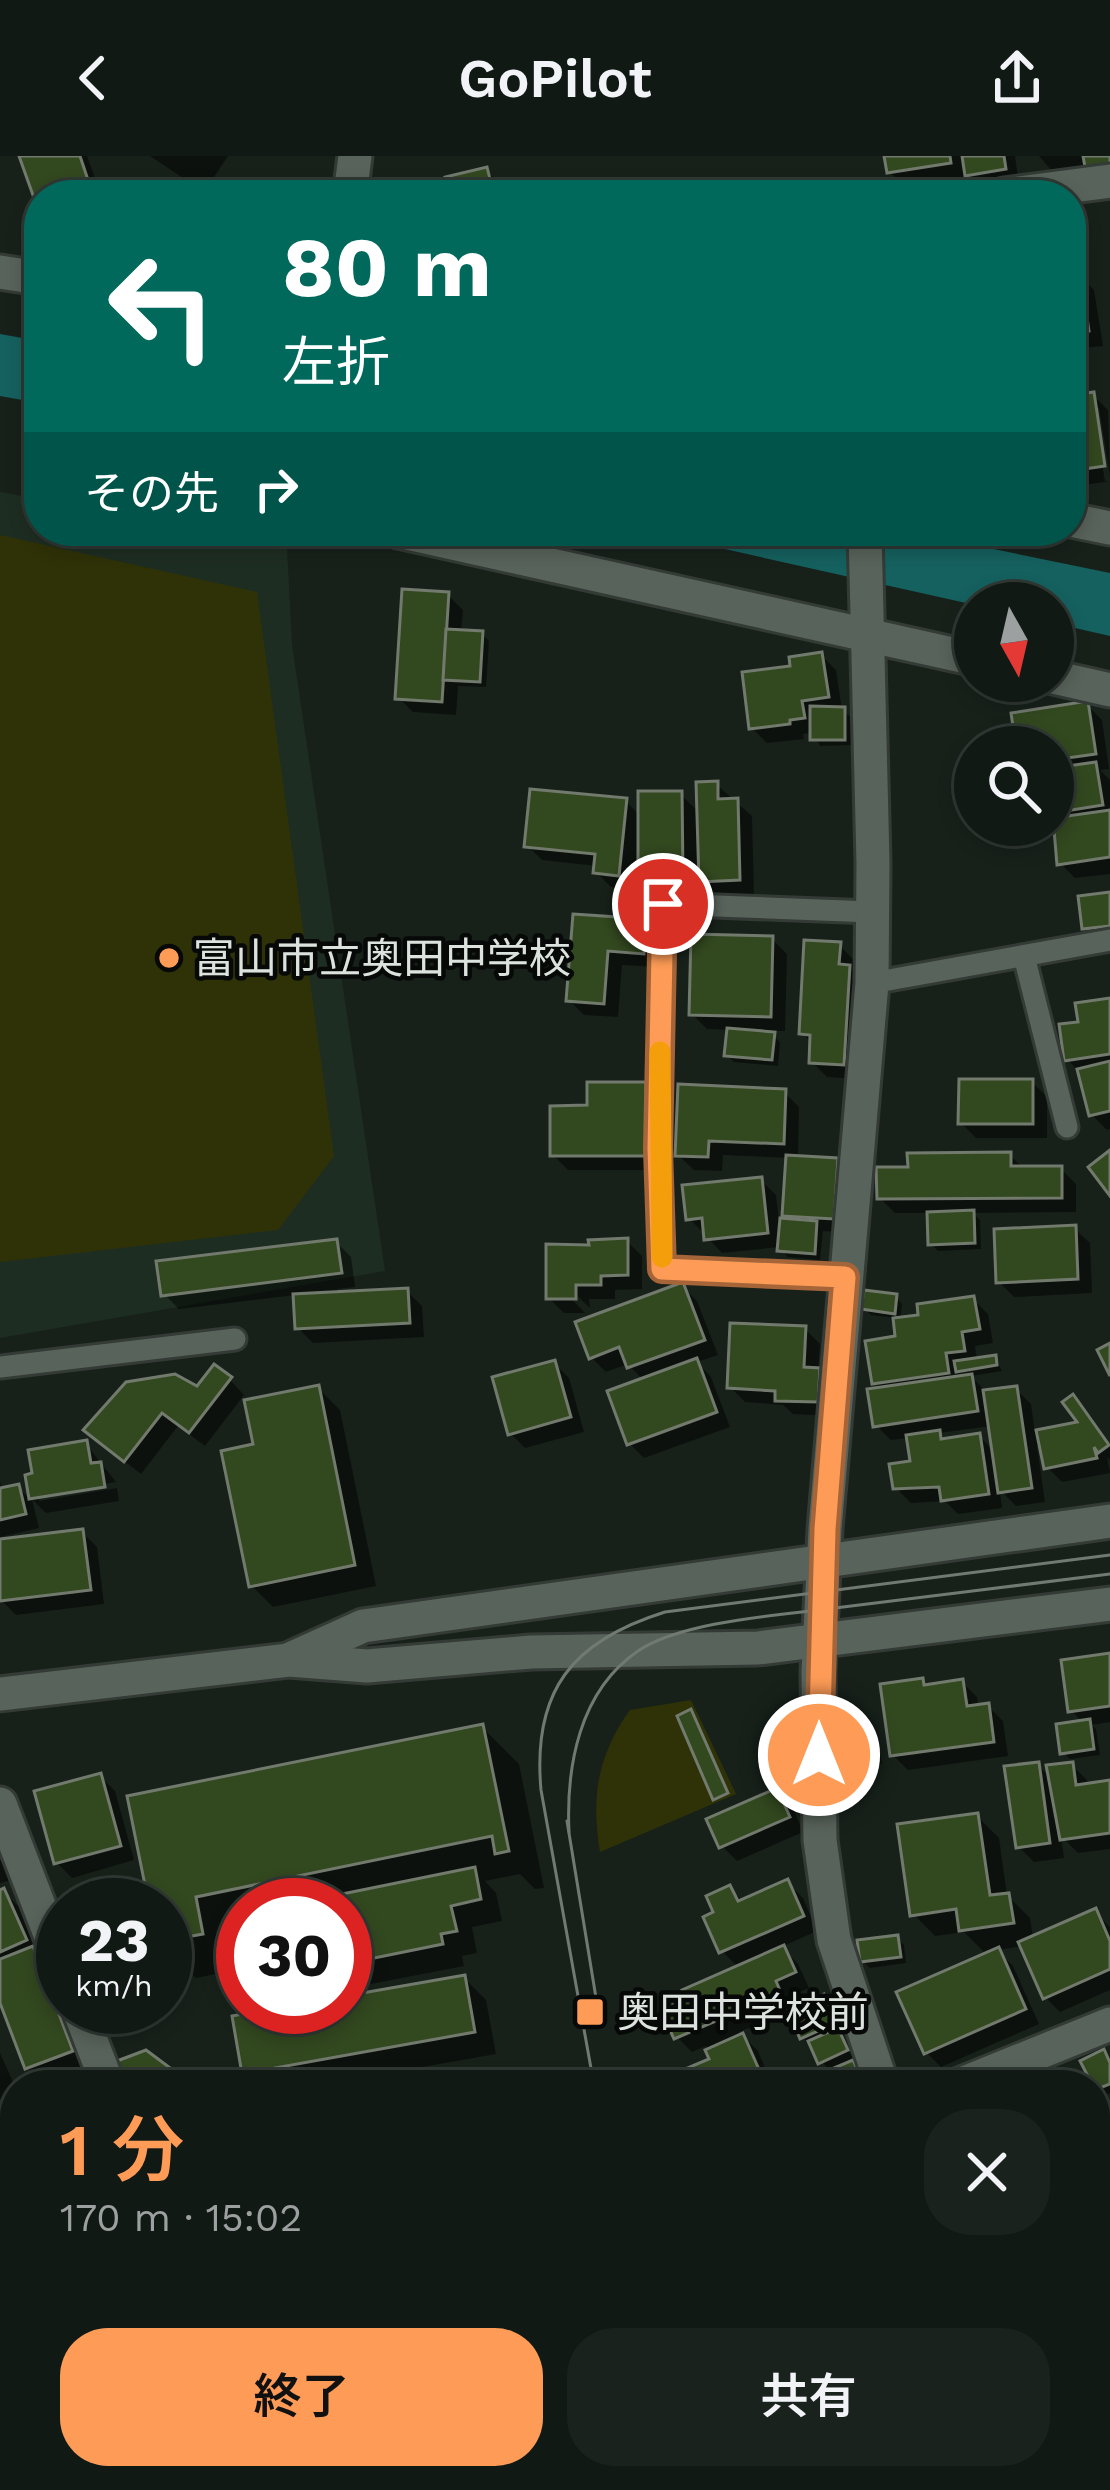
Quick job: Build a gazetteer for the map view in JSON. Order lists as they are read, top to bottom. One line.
{"places":{"other":["富山市立奥田中学校"],"transit":["奥田中学校前"]},"north":"bottom","page":{"header":"GoPilot","turn":["80 m","左折"],"then":"その先","speed":"23 km/h","limit":"30","heading":["1 分","170 m · 15:02"],"buttons":["終了","共有"]}}
